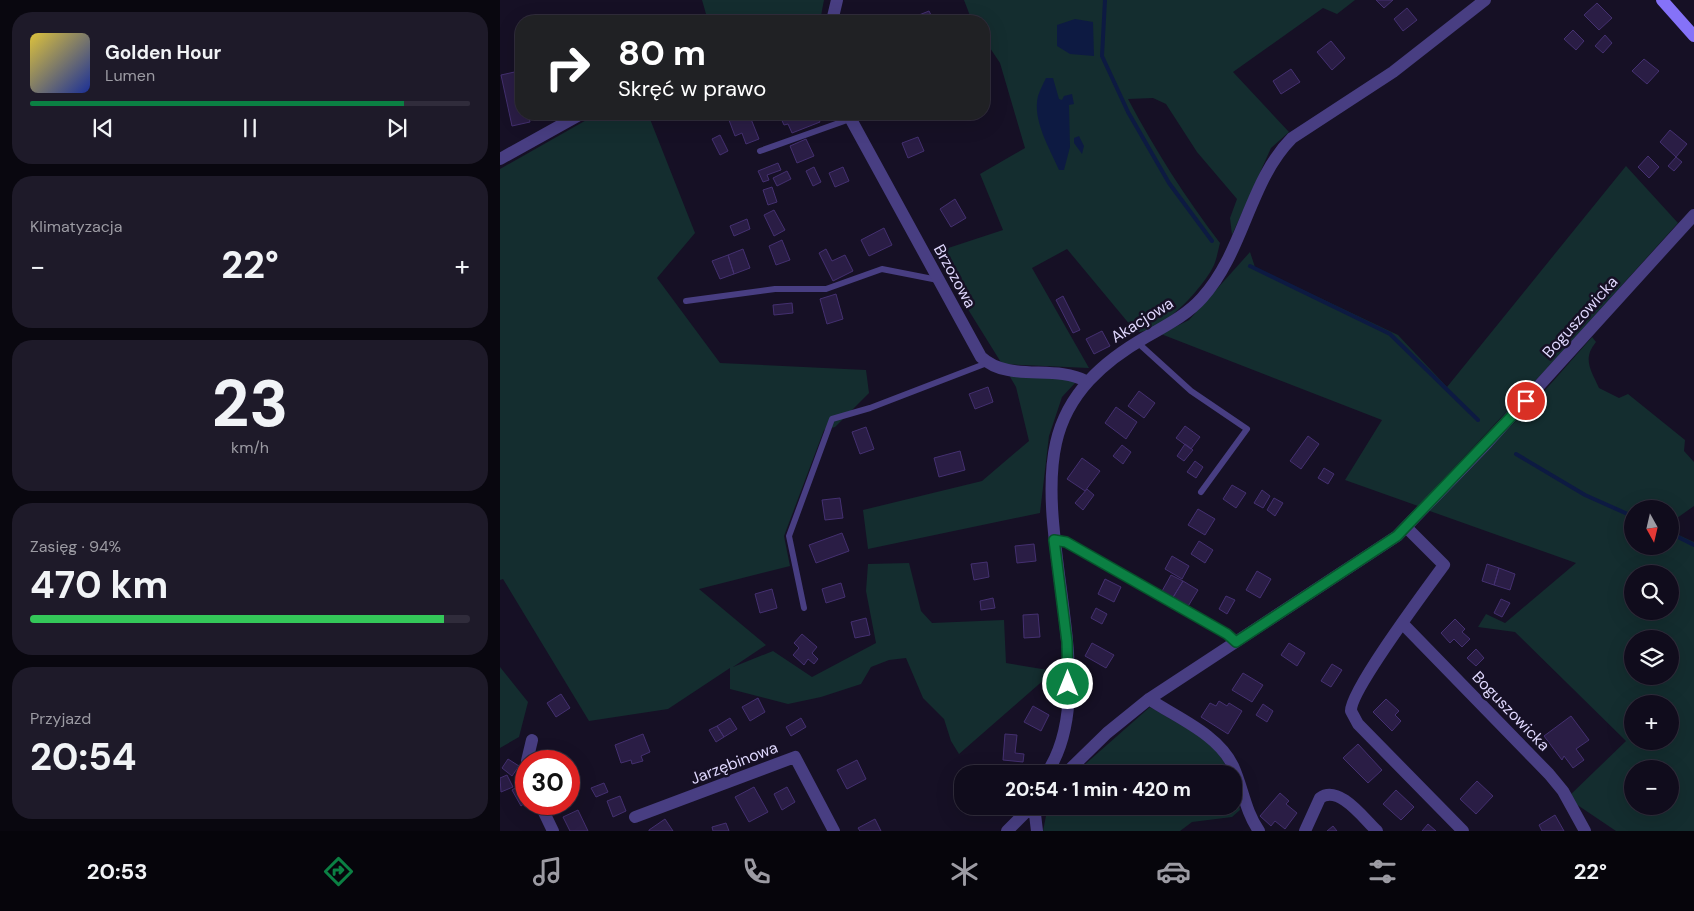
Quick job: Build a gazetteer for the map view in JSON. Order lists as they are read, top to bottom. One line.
{"streets":{"street":["Brzozowa","Boguszowicka","Akacjowa","Jarzębinowa"]},"north":"bottom","page":{"turn":["80 m","Skręć w prawo"],"song":["Golden Hour","Lumen"],"tile":["Klimatyzacja",["23","km/h"],["Zasięg · 94%","470 km"],["Przyjazd","20:54"]],"heat":["−","22°","+"],"map_buttons":["+","−"],"limit":"30","trip":"20:54 · 1 min · 420 m","tabs":["20:53","22°"]}}
